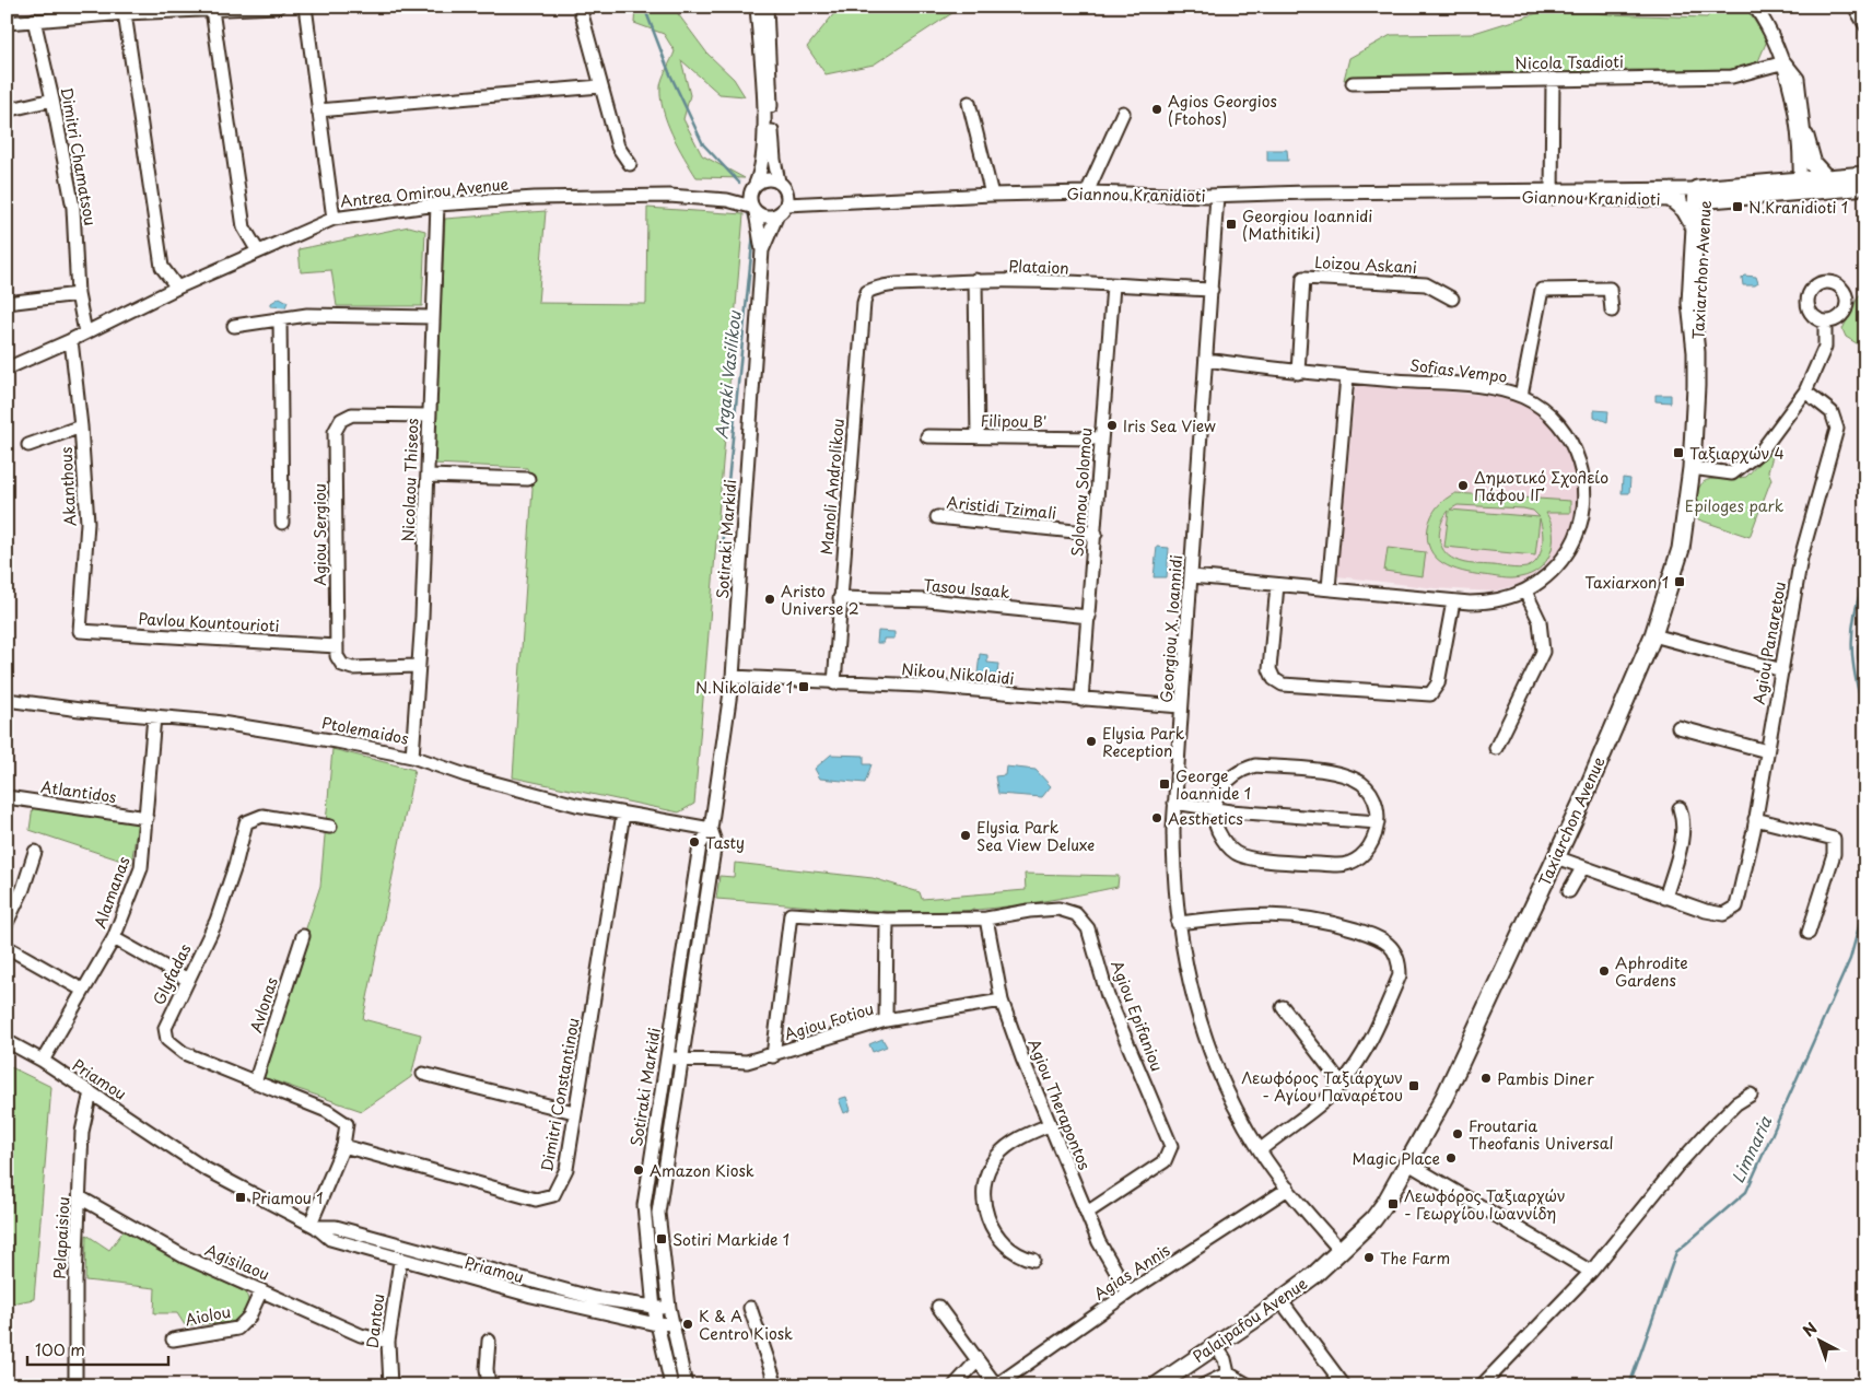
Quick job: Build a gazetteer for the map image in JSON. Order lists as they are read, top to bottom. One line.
{"streets":{"main road":["Giannou Kranidioti","Taxiarchon Avenue","Palaipafou Avenue"],"street":["Nicola Tsadioti","Dimitri Chamatsou","Antrea Omirou Avenue","Loizou Askani","Plataion","Sofias Vempo","Filipou B'","Nicolaou Thiseos","Akanthous","Manoli Androlikou","Solomou Solomou","Aristidi Tzimali","Agiou Sergiou","Sotiraki Markidi","Tasou Isaak","Pavlou Kountourioti","Georgiou X. Ioannidi","Agiou Panaretou","Nikou Nikolaidi","Ptolemaidos","Atlantidos","Alamanas","Glyfadas","Avlonas","Agiou Epifaniou","Agiou Fotiou","Priamou","Dimitri Constantinou","Agiou Therapontos","Pelapaisiou","Agisilaou","Agias Annis","Aiolou","Dantou"]},"crossings":[["Dimitri Chamatsou","Antrea Omirou Avenue"],["Antrea Omirou Avenue","Giannou Kranidioti"],["Antrea Omirou Avenue","Nicolaou Thiseos"],["Antrea Omirou Avenue","Sotiraki Markidi"],["Giannou Kranidioti","Taxiarchon Avenue"],["Giannou Kranidioti","Sotiraki Markidi"],["Giannou Kranidioti","Georgiou X. Ioannidi"],["Loizou Askani","Sofias Vempo"],["Plataion","Manoli Androlikou"],["Plataion","Solomou Solomou"],["Plataion","Georgiou X. Ioannidi"],["Taxiarchon Avenue","Georgiou X. Ioannidi"],["Taxiarchon Avenue","Palaipafou Avenue"],["Sofias Vempo","Georgiou X. Ioannidi"],["Filipou B'","Solomou Solomou"],["Nicolaou Thiseos","Agiou Sergiou"],["Nicolaou Thiseos","Ptolemaidos"],["Akanthous","Pavlou Kountourioti"],["Manoli Androlikou","Tasou Isaak"],["Manoli Androlikou","Nikou Nikolaidi"],["Solomou Solomou","Aristidi Tzimali"],["Solomou Solomou","Tasou Isaak"],["Solomou Solomou","Nikou Nikolaidi"],["Agiou Sergiou","Pavlou Kountourioti"],["Sotiraki Markidi","Nikou Nikolaidi"],["Sotiraki Markidi","Ptolemaidos"],["Sotiraki Markidi","Agiou Fotiou"],["Sotiraki Markidi","Priamou"],["Georgiou X. Ioannidi","Nikou Nikolaidi"],["Georgiou X. Ioannidi","Agias Annis"],["Georgiou X. Ioannidi","Palaipafou Avenue"],["Ptolemaidos","Alamanas"],["Ptolemaidos","Dimitri Constantinou"],["Atlantidos","Alamanas"],["Alamanas","Priamou"],["Glyfadas","Avlonas"],["Glyfadas","Dimitri Constantinou"],["Agiou Epifaniou","Agiou Fotiou"],["Agiou Epifaniou","Agiou Therapontos"],["Agiou Fotiou","Agiou Therapontos"],["Priamou","Pelapaisiou"],["Priamou","Dantou"],["Agiou Therapontos","Agias Annis"],["Pelapaisiou","Agisilaou"],["Agisilaou","Aiolou"],["Agisilaou","Dantou"]],"water":["Argaki Vasilikou","Limnaria"],"parks":["Epiloges park"],"places":{"other":["Agios Georgios (Ftohos)","Iris Sea View","Δημοτικό Σχολείο Πάφου ΙΓ΄","Aristo Universe 2","Elysia Park Reception","Aesthetics","Elysia Park Sea View Deluxe","Tasty","Aphrodite Gardens","Pambis Diner","Froutaria Theofanis Universal","Magic Place","Amazon Kiosk","The Farm","K & A Centro Kiosk"],"transit":["N.Kranidioti 1","Georgiou Ioannidi (Mathitiki)","Ταξιαρχών 4","Taxiarxon 1","N.Nikolaide 1","George Ioannide 1","Λεωφόρος Ταξιάρχων - Αγίου Παναρέτου","Priamou 1","Λεωφόρος Ταξιαρχών - Γεωργίου Ιωαννίδη","Sotiri Markide 1"]},"scale_bar":"100 m","north":"top left"}
